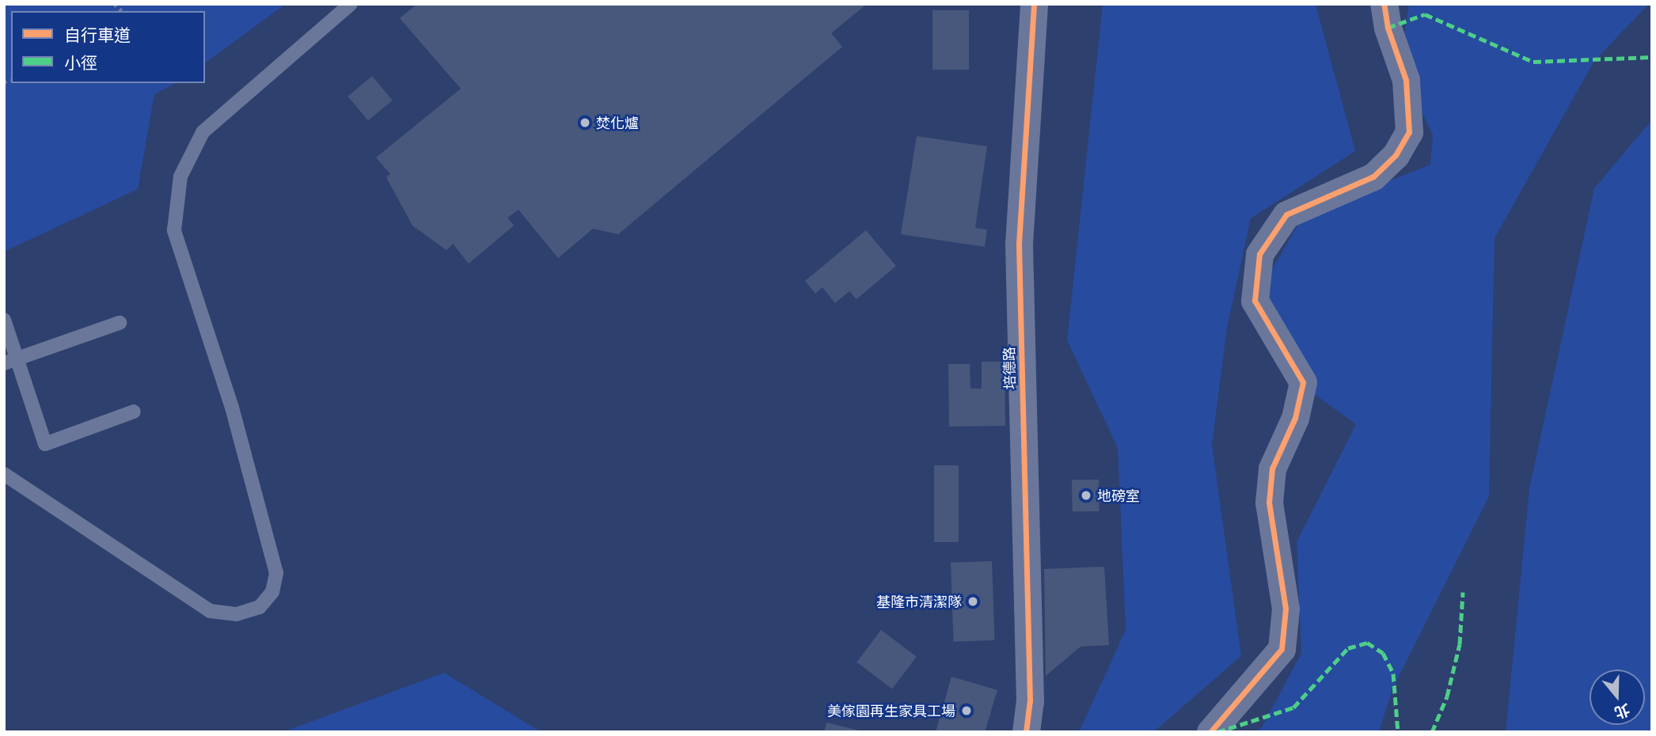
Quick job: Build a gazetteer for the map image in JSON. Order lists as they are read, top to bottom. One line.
{"streets":{"street":["培德路"]},"places":["焚化爐","地磅室","基隆市清潔隊","美傢園再生家具工場"],"legend":["自行車道","小徑"],"north":"bottom"}
